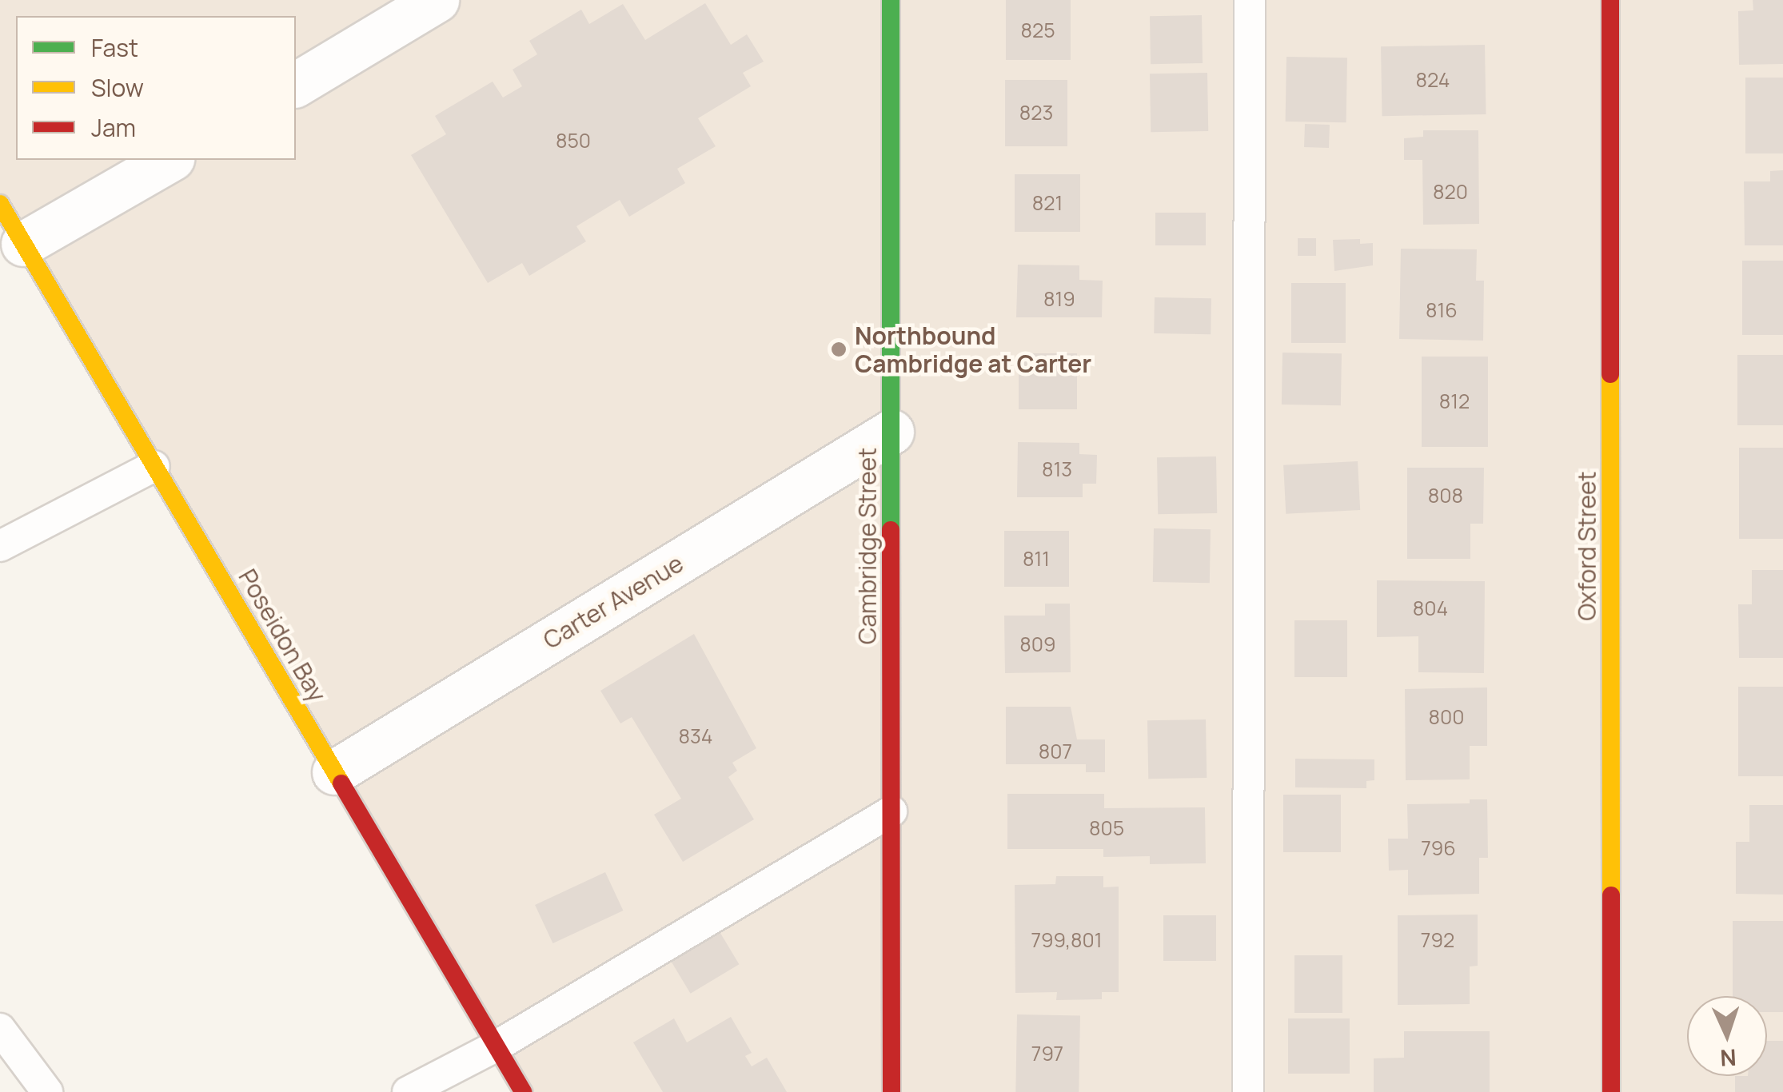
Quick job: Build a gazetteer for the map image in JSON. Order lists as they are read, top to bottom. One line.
{"streets":{"street":["Cambridge Street","Oxford Street","Carter Avenue","Poseidon Bay"]},"crossings":[["Cambridge Street","Carter Avenue"],["Carter Avenue","Poseidon Bay"]],"places":["Northbound Cambridge at Carter"],"house_numbers":["825","824","823","850","820","821","819","816","812","813","808","811","804","809","800","834","807","805","796","799,801","792","797"],"legend":["Fast","Slow","Jam"],"north":"bottom"}
